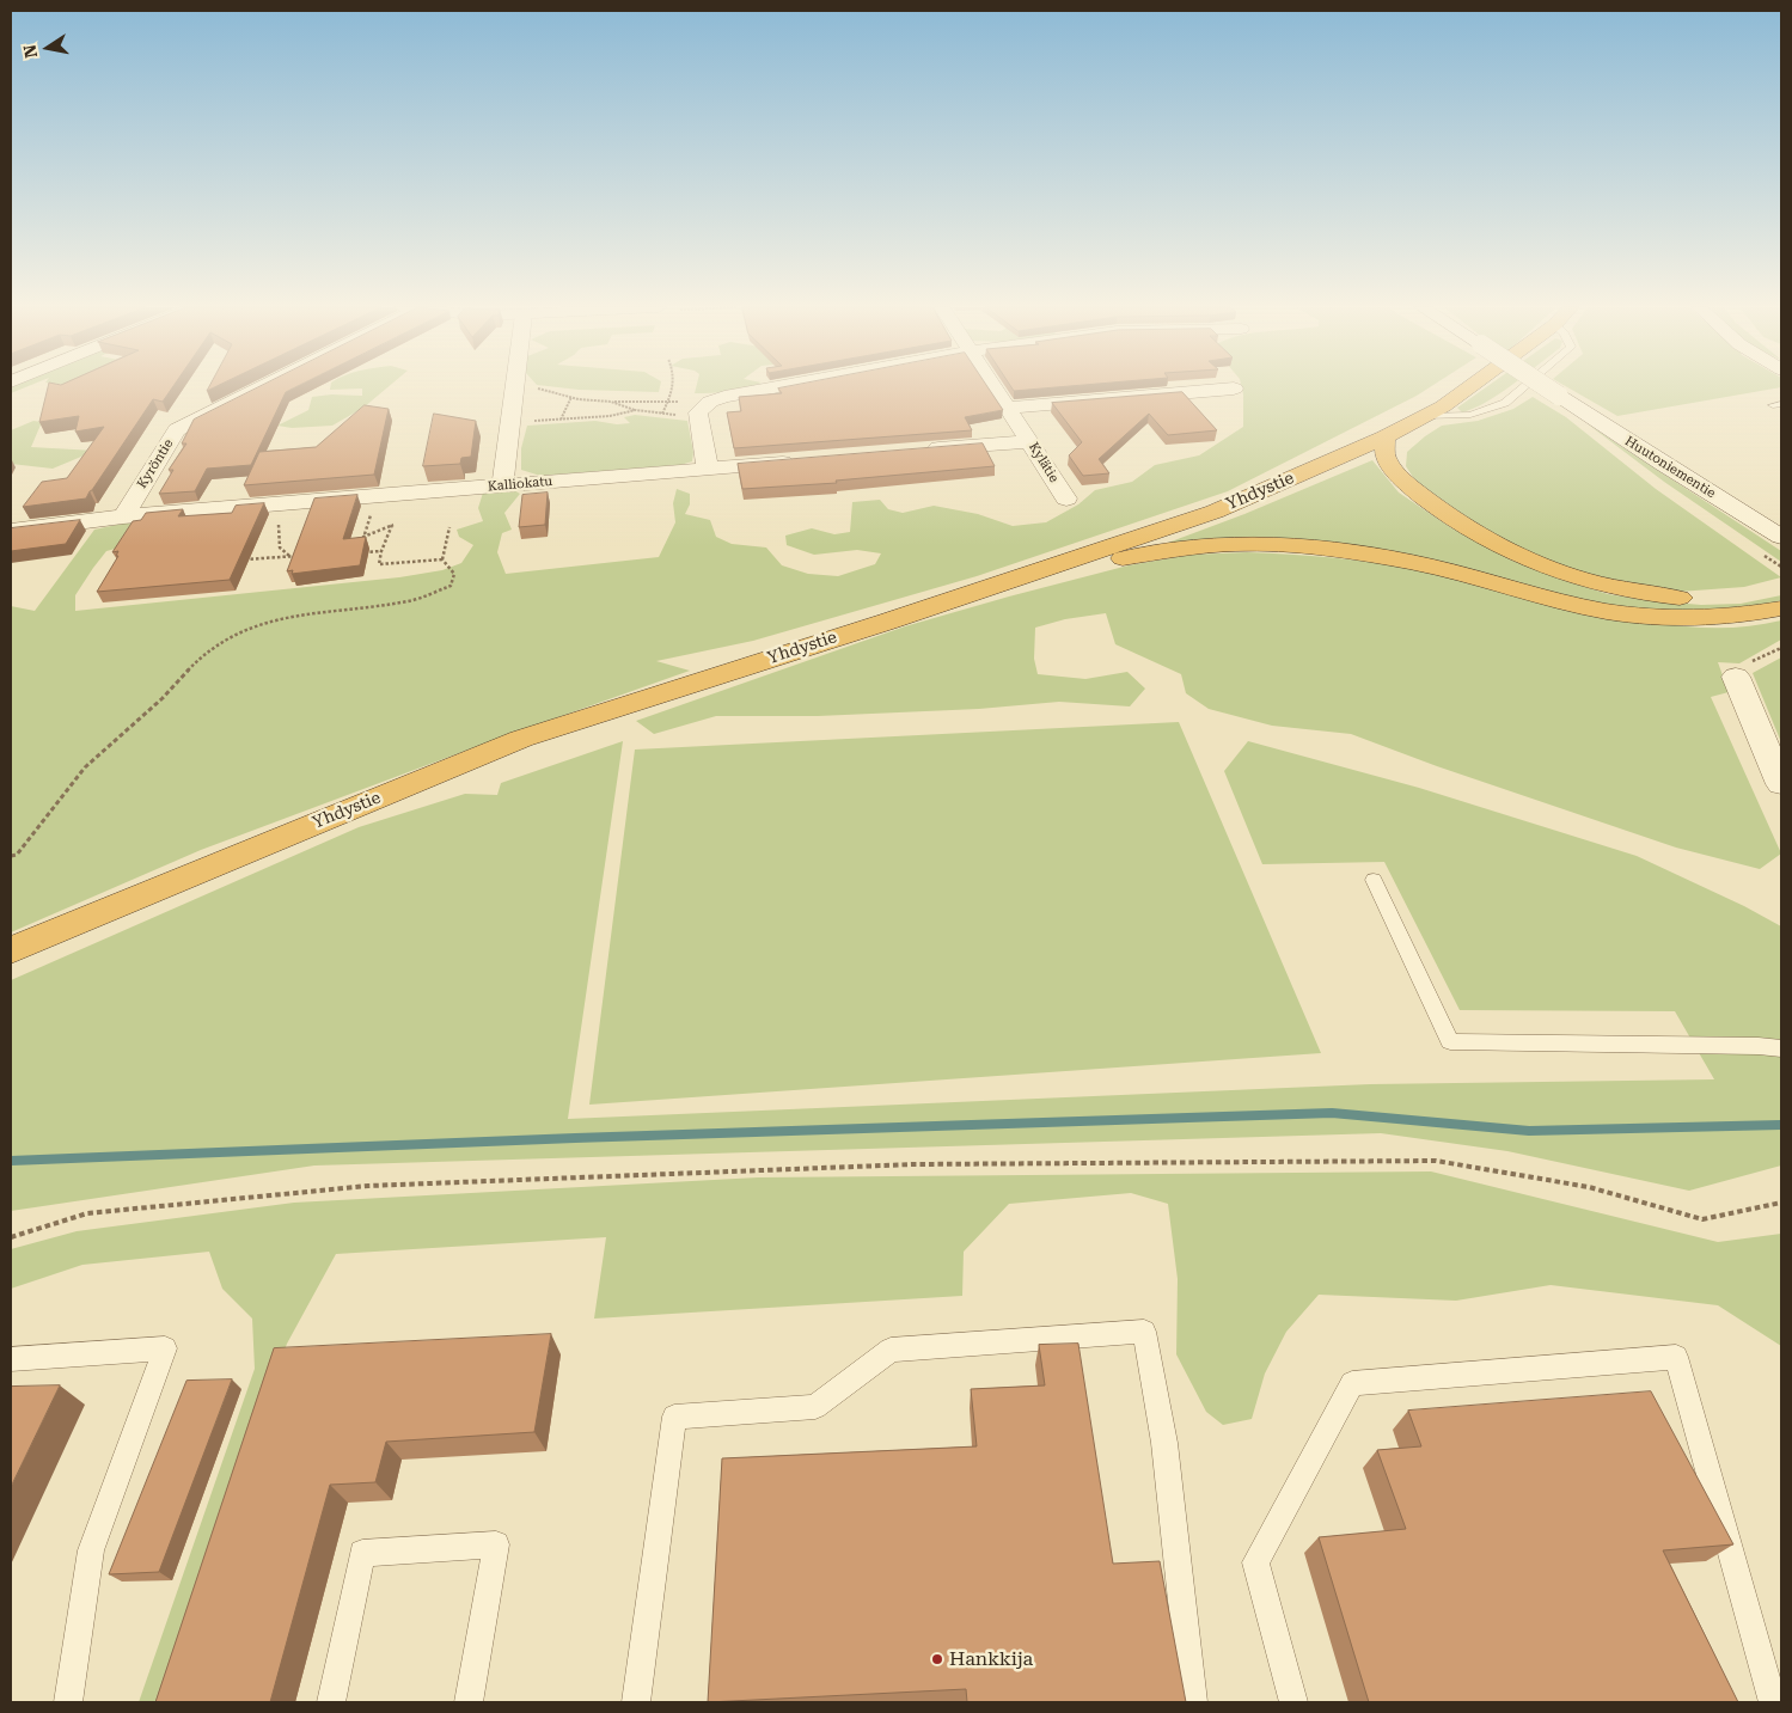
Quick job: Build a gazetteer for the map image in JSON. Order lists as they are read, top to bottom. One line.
{"streets":{"highway":["Yhdystie"],"street":["Kylätie","Kyröntie","Huutoniementie","Kalliokatu"]},"crossings":[["Kyröntie","Kalliokatu"]],"places":["Hankkija"],"north":"left"}
